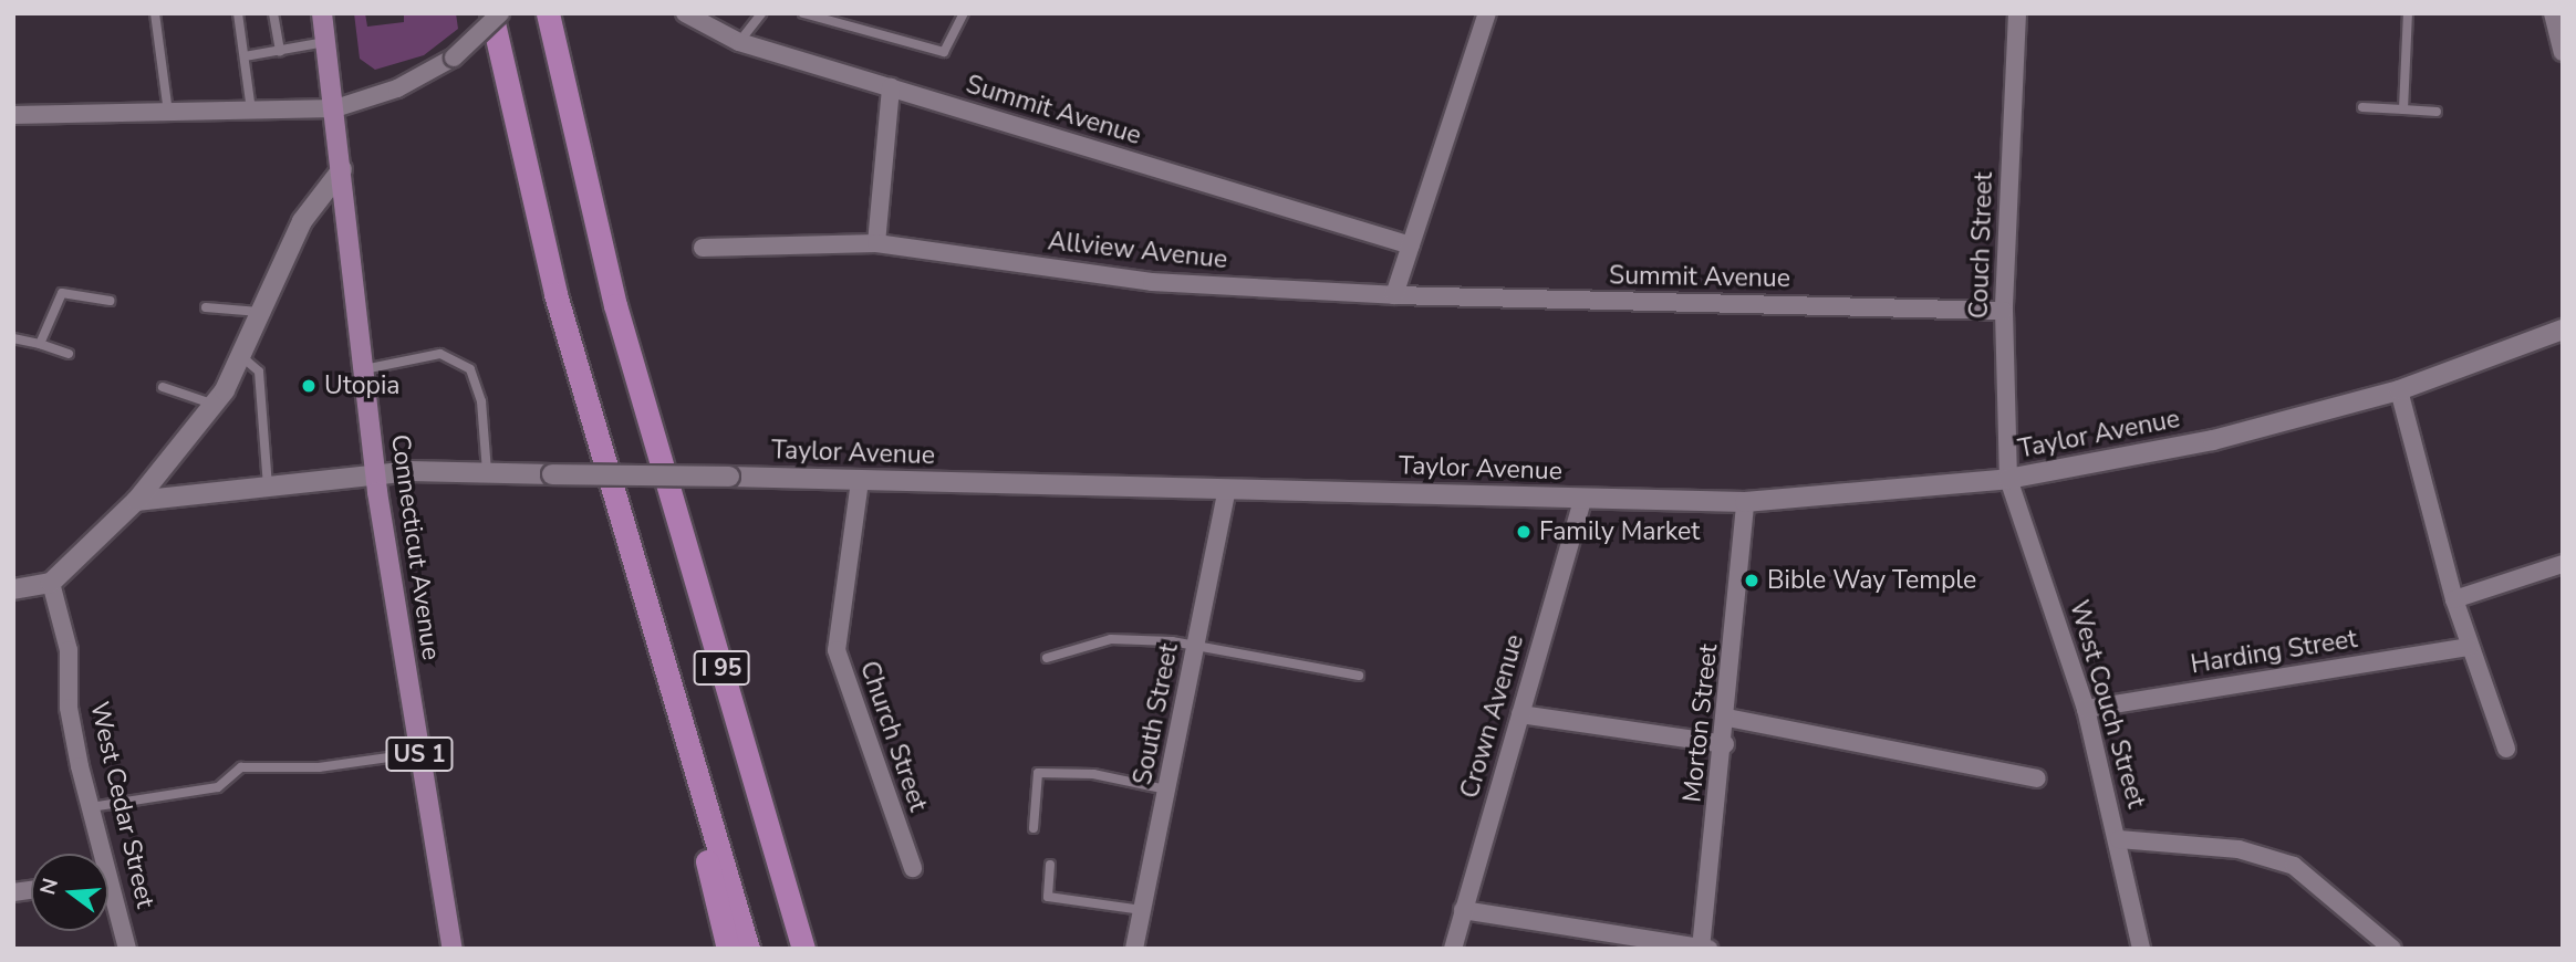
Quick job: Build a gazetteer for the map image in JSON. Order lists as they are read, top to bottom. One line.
{"streets":{"highway":["I 95"],"main road":["Connecticut Avenue","US 1"],"street":["Summit Avenue","Couch Street","Allview Avenue","Taylor Avenue","Harding Street","West Couch Street","South Street","Crown Avenue","Morton Street","Church Street","West Cedar Street"]},"crossings":[["Summit Avenue","Couch Street"],["Summit Avenue","Allview Avenue"],["Couch Street","Taylor Avenue"],["Couch Street","West Couch Street"],["Taylor Avenue","Connecticut Avenue"],["Taylor Avenue","West Couch Street"],["Taylor Avenue","South Street"],["Taylor Avenue","Crown Avenue"],["Taylor Avenue","Morton Street"],["Taylor Avenue","Church Street"],["Harding Street","West Couch Street"]],"places":["Utopia","Family Market","Bible Way Temple"],"north":"left"}
